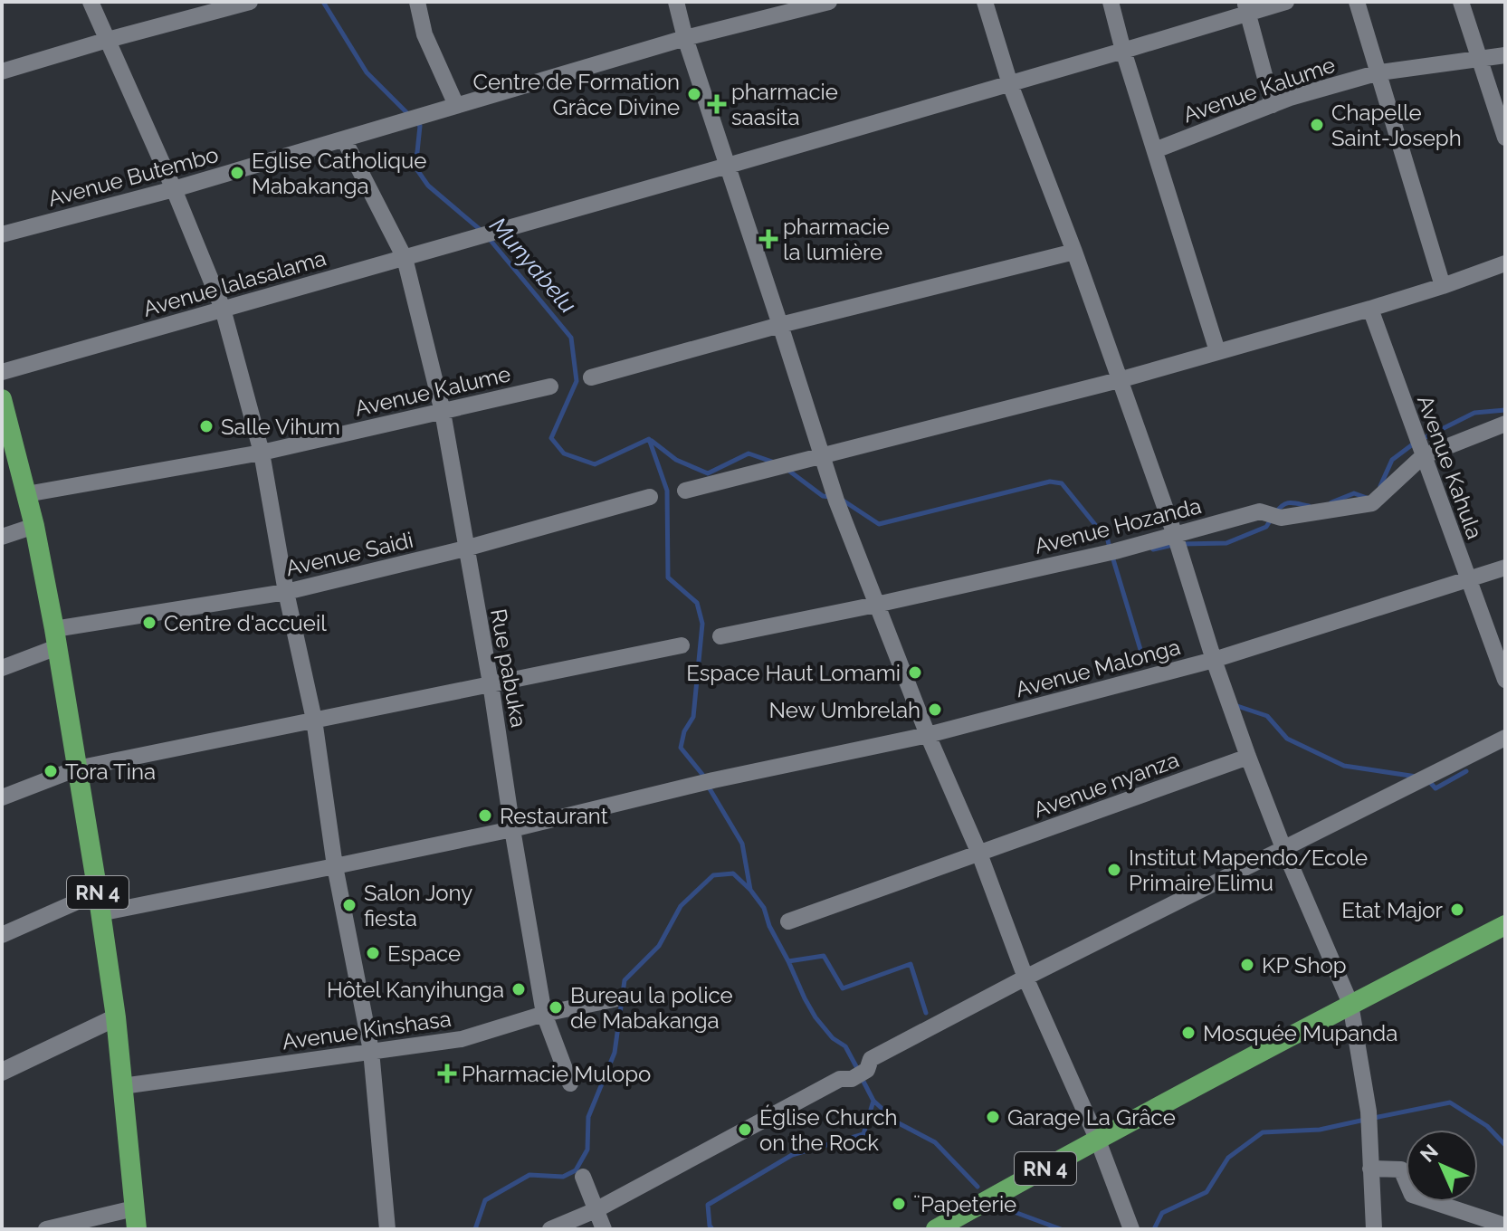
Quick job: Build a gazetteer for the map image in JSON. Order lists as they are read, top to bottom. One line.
{"streets":{"highway":["RN 4"],"street":["Avenue Kalume","Avenue Butembo","Avenue lalasalama","Avenue Kahula","Avenue Hozanda","Avenue Saidi","Rue pabuka","Avenue Malonga","Avenue nyanza","Avenue Kinshasa"]},"crossings":[["Avenue Kalume","Rue pabuka"],["Avenue Kalume","RN 4"],["Avenue Butembo","Rue pabuka"],["Avenue lalasalama","Rue pabuka"],["Avenue Kahula","Avenue Hozanda"],["Avenue Kahula","Avenue Malonga"],["Avenue Saidi","Rue pabuka"],["Avenue Saidi","RN 4"],["Rue pabuka","Avenue Malonga"],["Rue pabuka","Avenue Kinshasa"],["Avenue Malonga","RN 4"],["RN 4","Avenue Kinshasa"]],"water":["Munyabelu"],"places":{"other":["Centre de Formation Grâce Divine","Chapelle Saint-Joseph","Eglise Catholique Mabakanga","Salle Vihum","Centre d'accueil","Espace Haut Lomami","New Umbrelah","Tora Tina","Restaurant","Institut Mapendo/Ecole Primaire Elimu","Salon Jony fiesta","Etat Major","Espace","KP Shop","Hôtel Kanyihunga","Bureau la police de Mabakanga","Mosquée Mupanda","Garage La Grâce","Église Church on the Rock","¨Papeterie"],"health":["pharmacie saasita","pharmacie la lumière","Pharmacie Mulopo"]},"north":"top left"}
